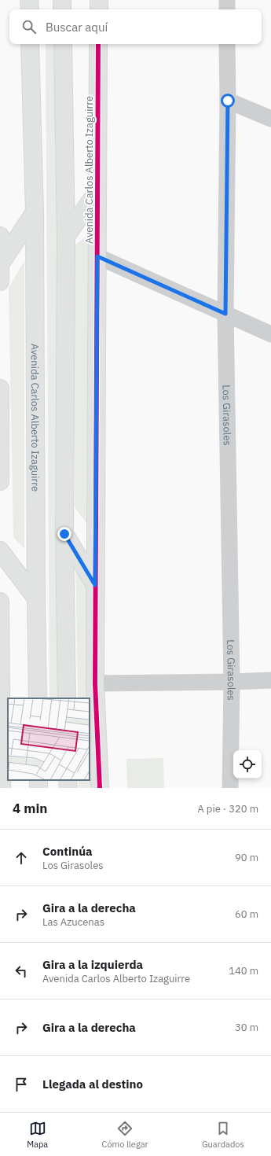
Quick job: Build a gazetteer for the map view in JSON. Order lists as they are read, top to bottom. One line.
{"streets":{"main road":["Avenida Carlos Alberto Izaguirre"],"street":["Los Girasoles"]},"page":{"search":"Buscar aquí","heading":["4 min","A pie · 320 m"],"list":[["Continúa","Los Girasoles","90 m"],["Gira a la derecha","Las Azucenas","60 m"],["Gira a la izquierda","Avenida Carlos Alberto Izaguirre","140 m"],["Gira a la derecha","30 m"],"Llegada al destino"],"nav":["Mapa","Cómo llegar","Guardados"]}}
